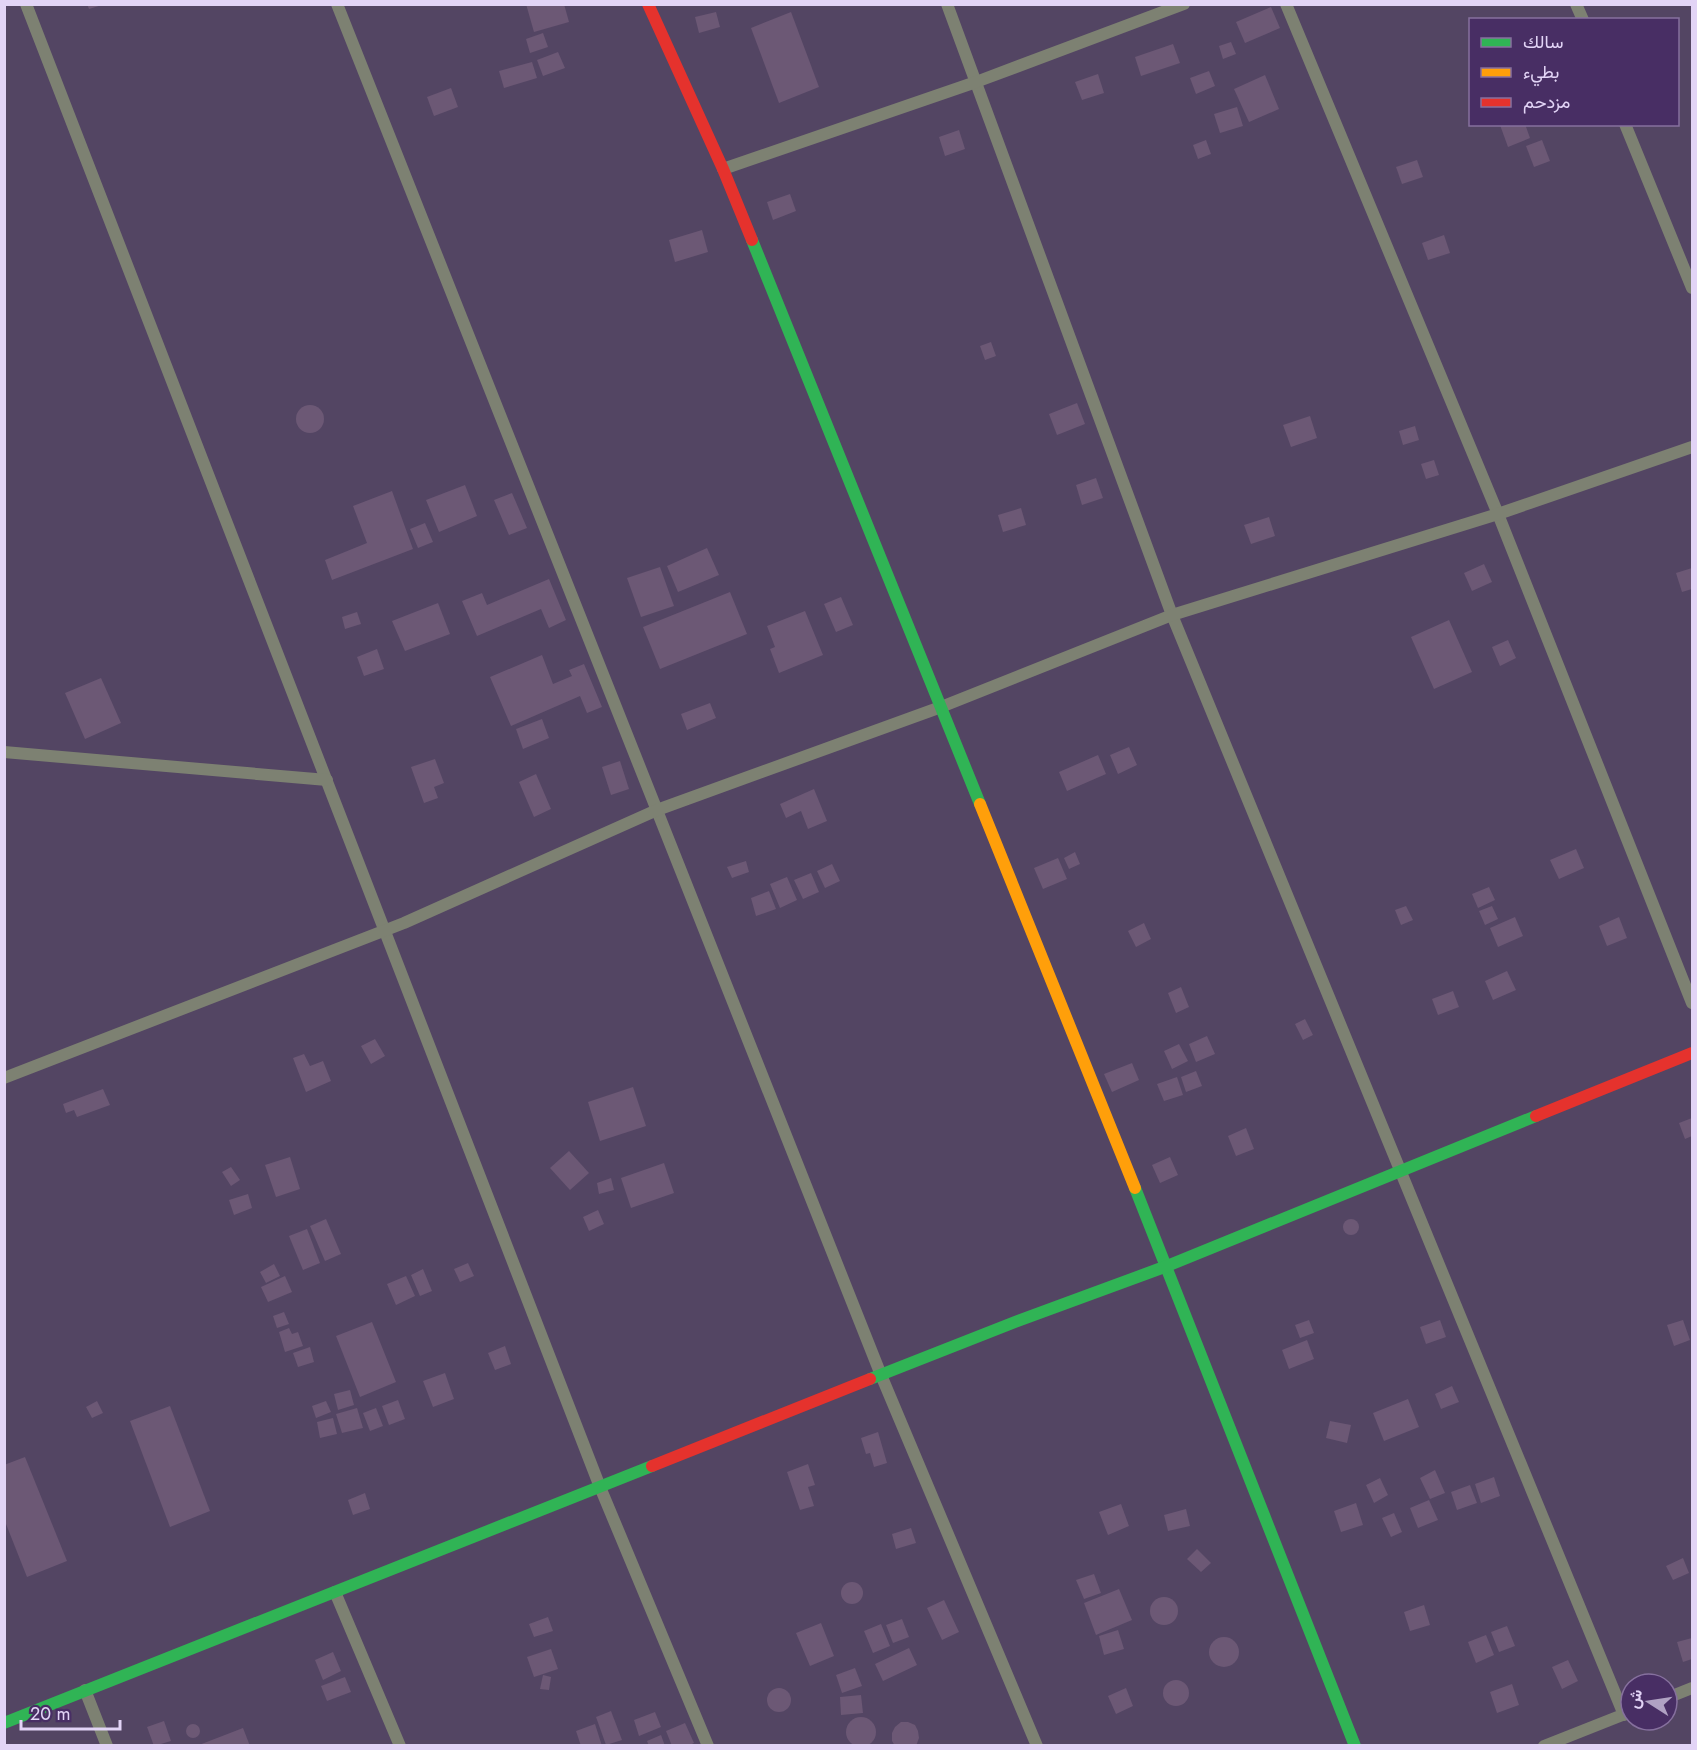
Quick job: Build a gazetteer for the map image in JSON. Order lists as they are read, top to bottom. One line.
{"legend":["سالك","بطيء","مزدحم"],"scale_bar":"20 m","north":"left"}
